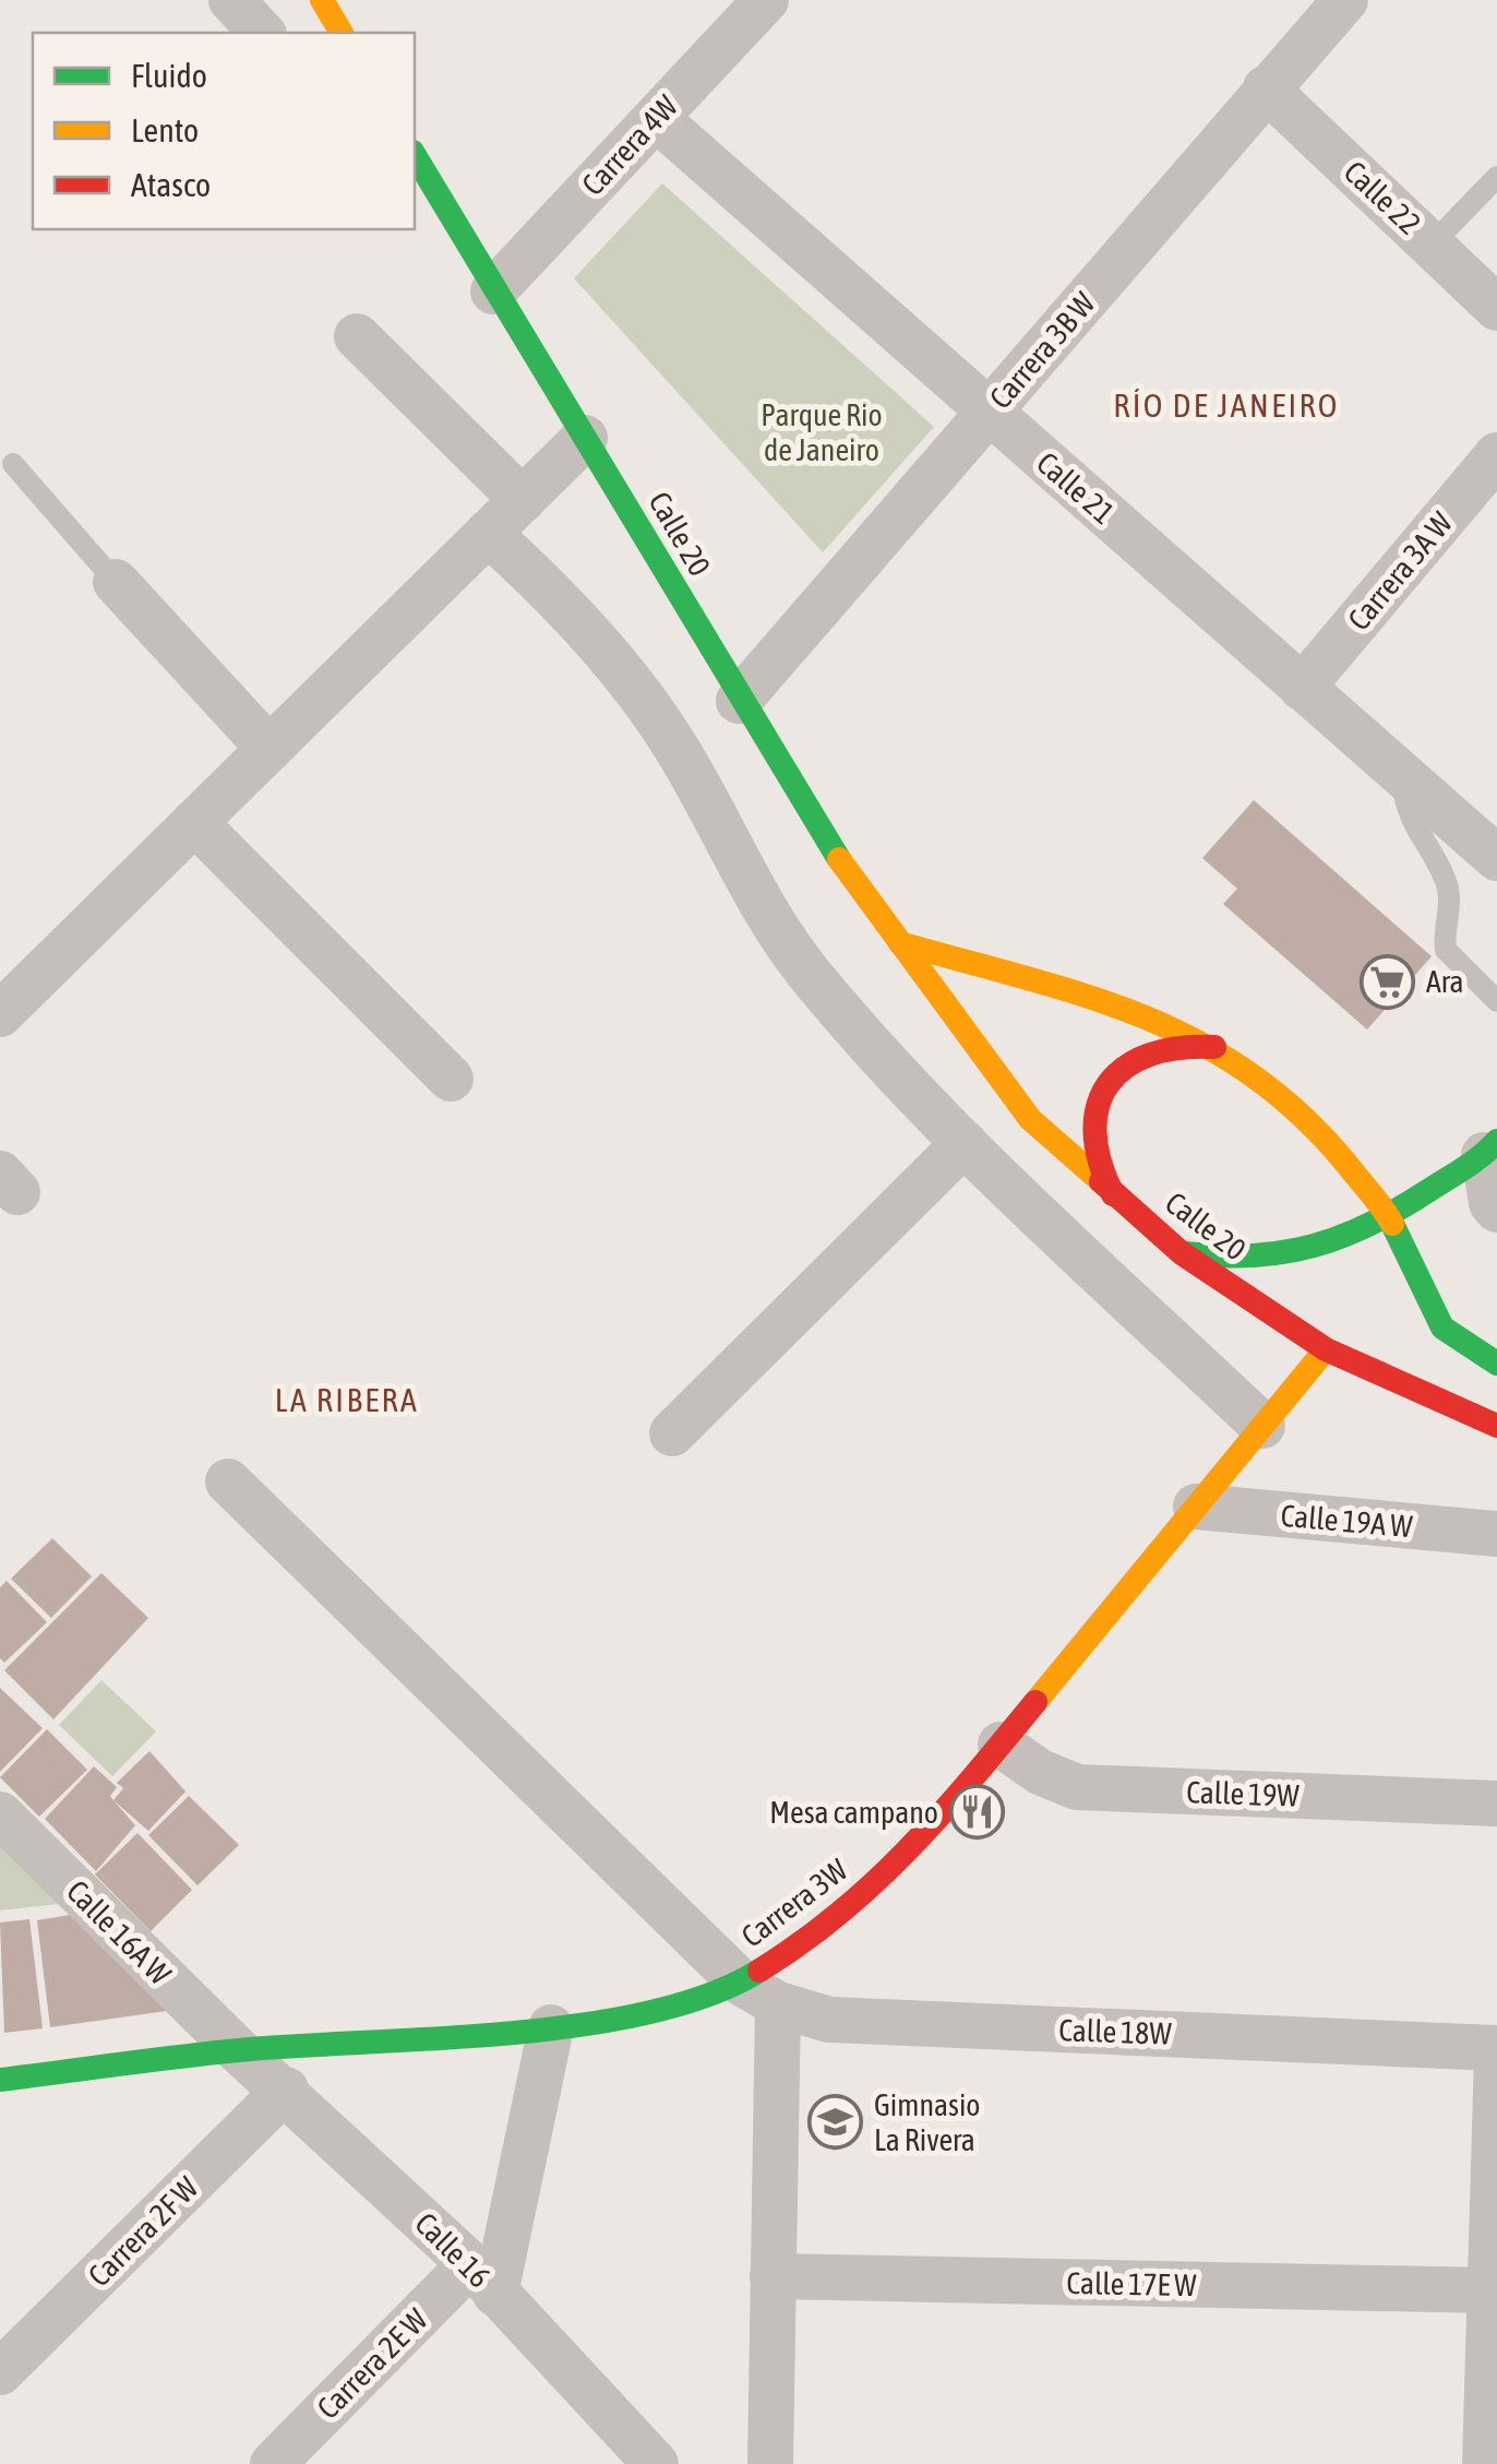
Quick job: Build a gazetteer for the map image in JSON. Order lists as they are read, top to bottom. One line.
{"streets":{"main road":["Calle 20","Carrera 3W"],"street":["Carrera 4W","Calle 22","Carrera 3B W","Calle 21","Carrera 3A W","Calle 19A W","Calle 19W","Calle 16A W","Calle 18W","Carrera 2F W","Calle 16","Calle 17E W","Carrera 2E W"]},"crossings":[["Carrera 4W","Calle 21"],["Carrera 4W","Calle 20"],["Calle 22","Carrera 3B W"],["Carrera 3B W","Calle 21"],["Carrera 3B W","Calle 20"],["Calle 21","Carrera 3A W"],["Calle 20","Carrera 3W"],["Calle 19A W","Carrera 3W"],["Calle 19W","Carrera 3W"],["Carrera 3W","Calle 16A W"],["Carrera 3W","Calle 18W"],["Carrera 3W","Calle 16"],["Calle 16A W","Calle 16"],["Carrera 2F W","Calle 16"],["Calle 16","Carrera 2E W"]],"districts":["RÍO DE JANEIRO","LA RIBERA"],"parks":["Parque Rio de Janeiro"],"places":{"supermarket":["Ara"],"restaurant":["Mesa campano"],"school or university":["Gimnasio La Rivera"]},"legend":["Fluido","Lento","Atasco"]}
